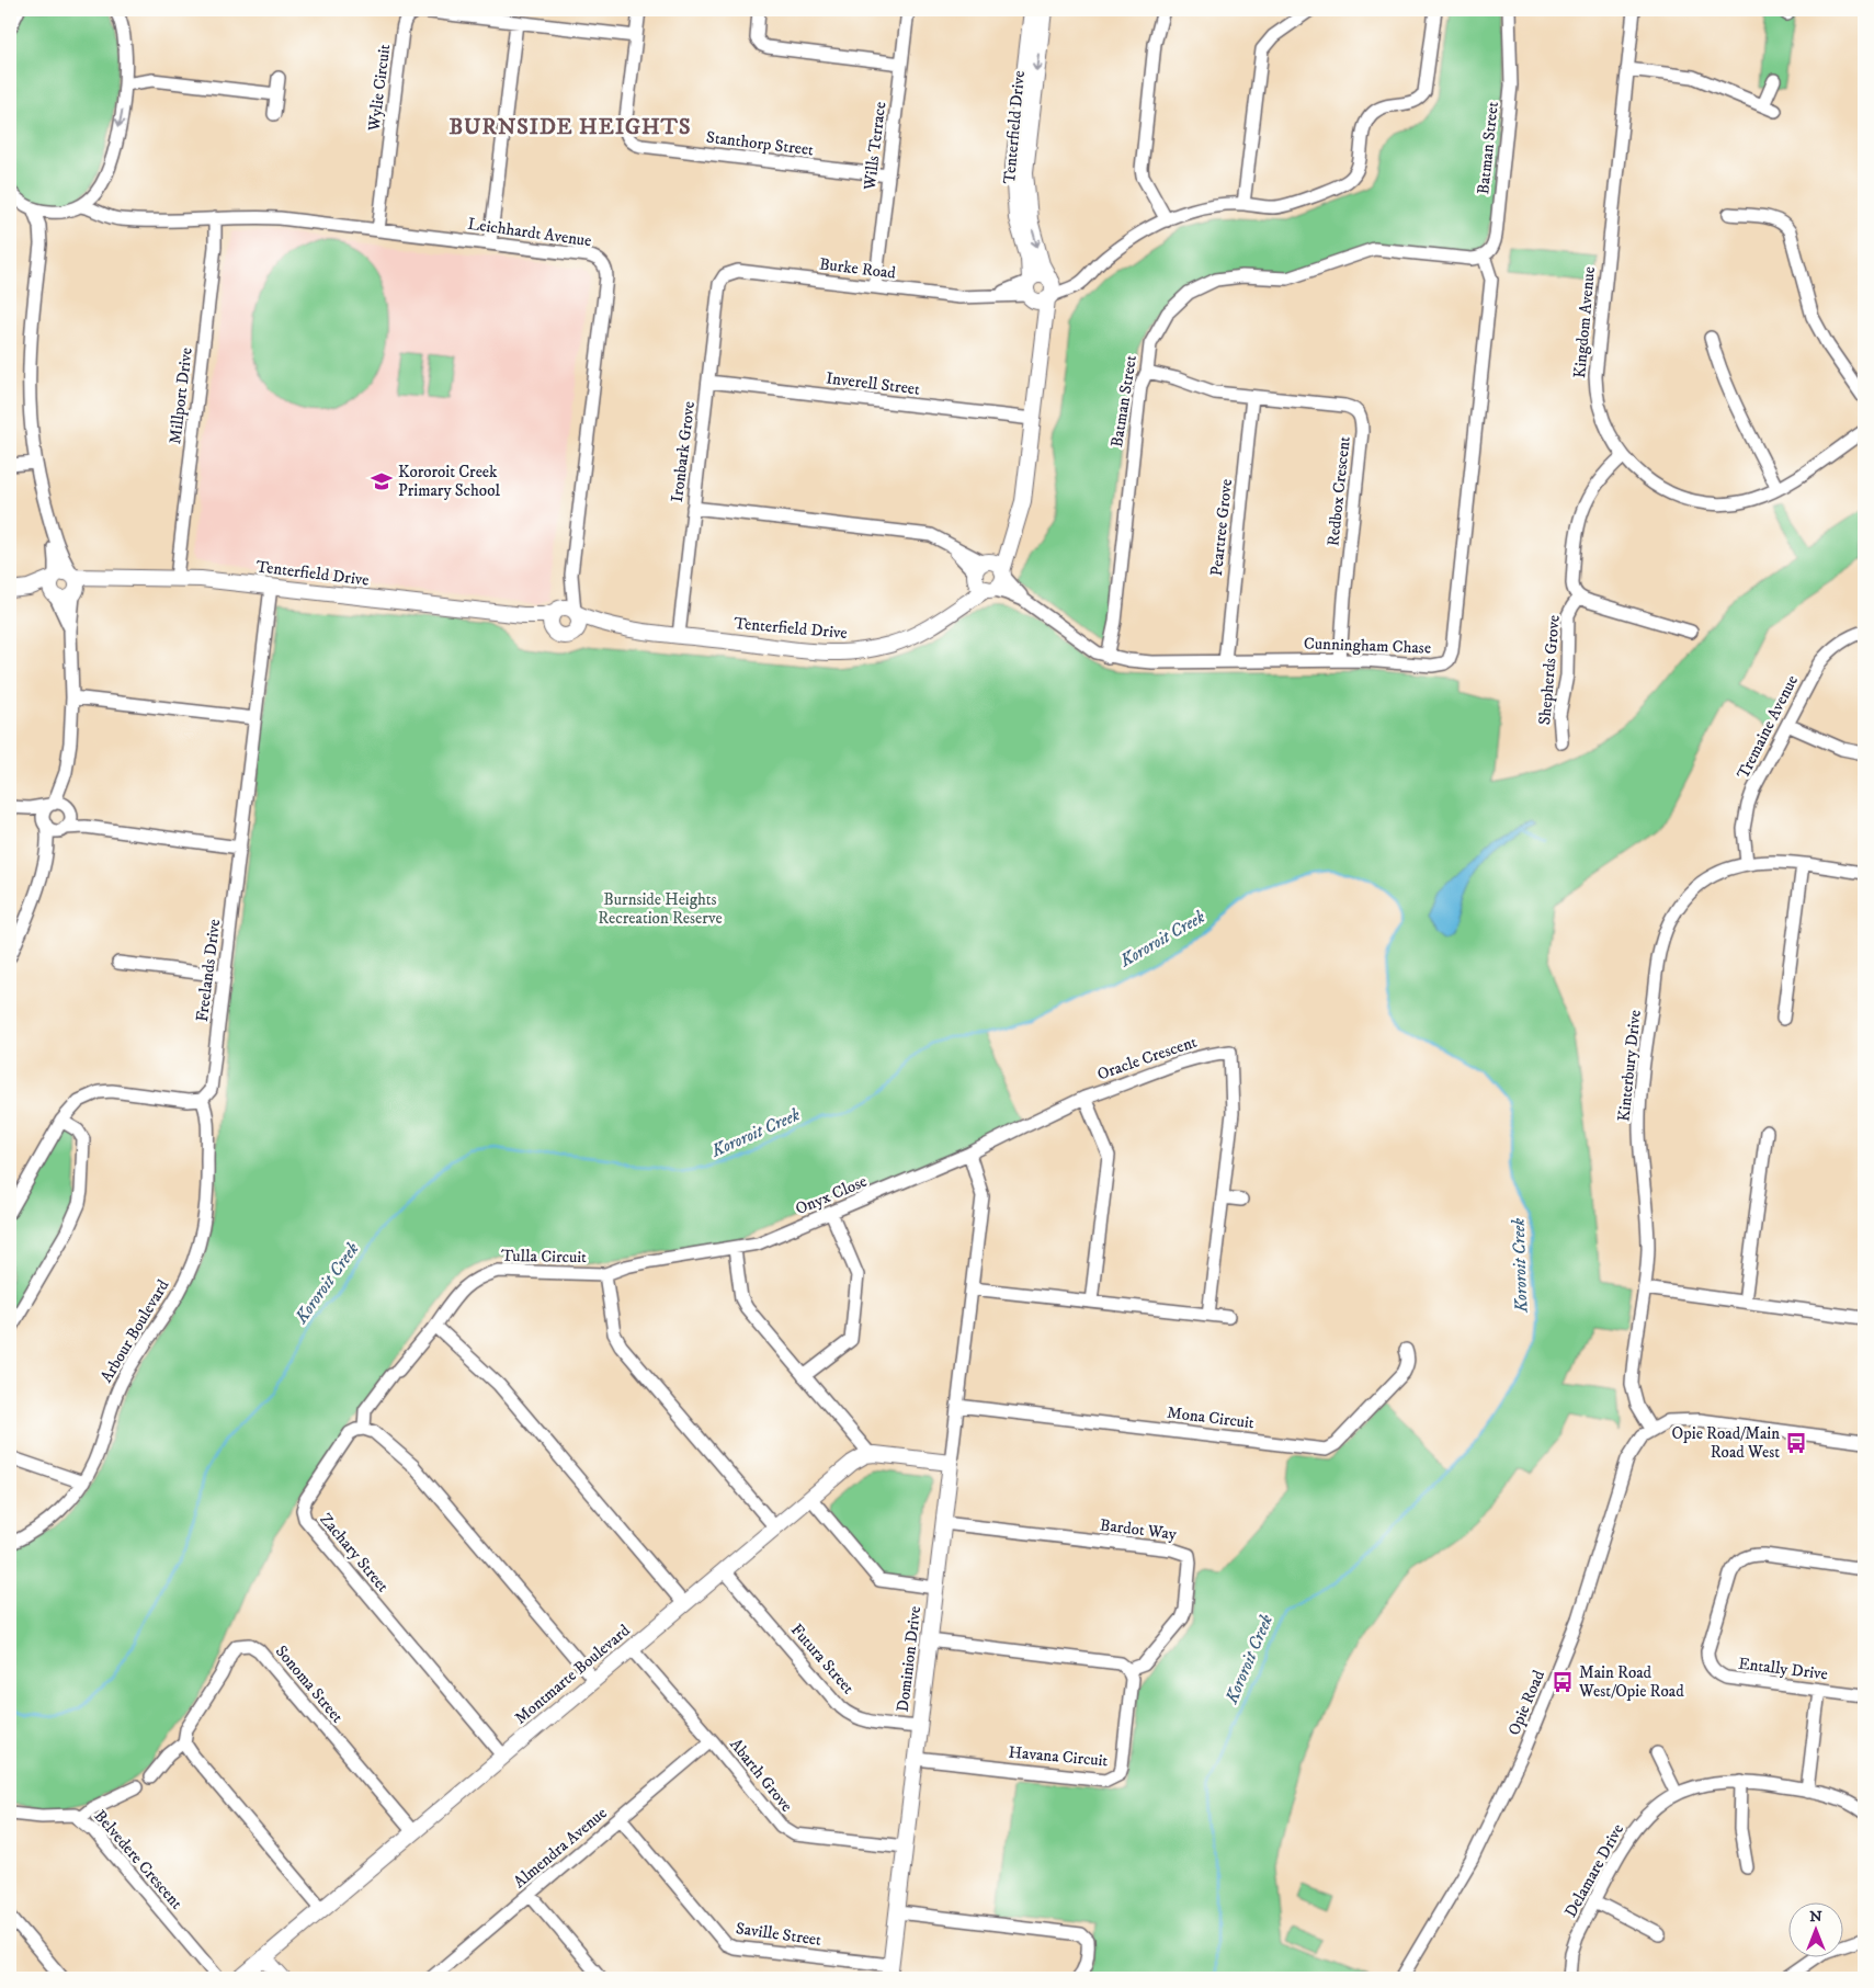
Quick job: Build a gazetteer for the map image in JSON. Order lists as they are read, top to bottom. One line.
{"streets":{"street":["Wylie Circuit","Tenterfield Drive","Stanthorp Street","Wills Terrace","Batman Street","Leichhardt Avenue","Burke Road","Kingdom Avenue","Inverell Street","Millport Drive","Ironbark Grove","Redbox Crescent","Peartree Grove","Cunningham Chase","Shepherds Grove","Tremaine Avenue","Freelands Drive","Oracle Crescent","Kinterbury Drive","Onyx Close","Tulla Circuit","Arbour Boulevard","Mona Circuit","Bardot Way","Zachary Street","Futura Street","Dominion Drive","Entally Drive","Montmarte Boulevard","Sonoma Street","Opie Road","Havana Circuit","Abarth Grove","Almendra Avenue","Belvedere Crescent","Delamare Drive","Saville Street"]},"crossings":[["Wylie Circuit","Stanthorp Street"],["Wylie Circuit","Leichhardt Avenue"],["Tenterfield Drive","Leichhardt Avenue"],["Tenterfield Drive","Burke Road"],["Tenterfield Drive","Inverell Street"],["Tenterfield Drive","Millport Drive"],["Tenterfield Drive","Ironbark Grove"],["Tenterfield Drive","Cunningham Chase"],["Tenterfield Drive","Freelands Drive"],["Stanthorp Street","Wills Terrace"],["Wills Terrace","Burke Road"],["Batman Street","Redbox Crescent"],["Batman Street","Cunningham Chase"],["Leichhardt Avenue","Millport Drive"],["Burke Road","Ironbark Grove"],["Kingdom Avenue","Shepherds Grove"],["Inverell Street","Ironbark Grove"],["Redbox Crescent","Peartree Grove"],["Redbox Crescent","Cunningham Chase"],["Peartree Grove","Cunningham Chase"],["Tremaine Avenue","Kinterbury Drive"],["Freelands Drive","Arbour Boulevard"],["Oracle Crescent","Onyx Close"],["Kinterbury Drive","Opie Road"],["Onyx Close","Tulla Circuit"],["Onyx Close","Dominion Drive"],["Tulla Circuit","Zachary Street"],["Tulla Circuit","Montmarte Boulevard"],["Mona Circuit","Dominion Drive"],["Bardot Way","Dominion Drive"],["Bardot Way","Havana Circuit"],["Zachary Street","Montmarte Boulevard"],["Futura Street","Dominion Drive"],["Futura Street","Montmarte Boulevard"],["Dominion Drive","Montmarte Boulevard"],["Dominion Drive","Havana Circuit"],["Dominion Drive","Abarth Grove"],["Dominion Drive","Saville Street"],["Montmarte Boulevard","Sonoma Street"],["Montmarte Boulevard","Abarth Grove"],["Abarth Grove","Almendra Avenue"],["Almendra Avenue","Saville Street"]],"districts":["BURNSIDE HEIGHTS"],"water":["Kororoit Creek"],"parks":["Burnside Heights Recreation Reserve"],"places":{"school or university":["Kororoit Creek Primary School"],"bus stop":["Opie Road/Main Road West","Main Road West/Opie Road"]},"north":"top"}
